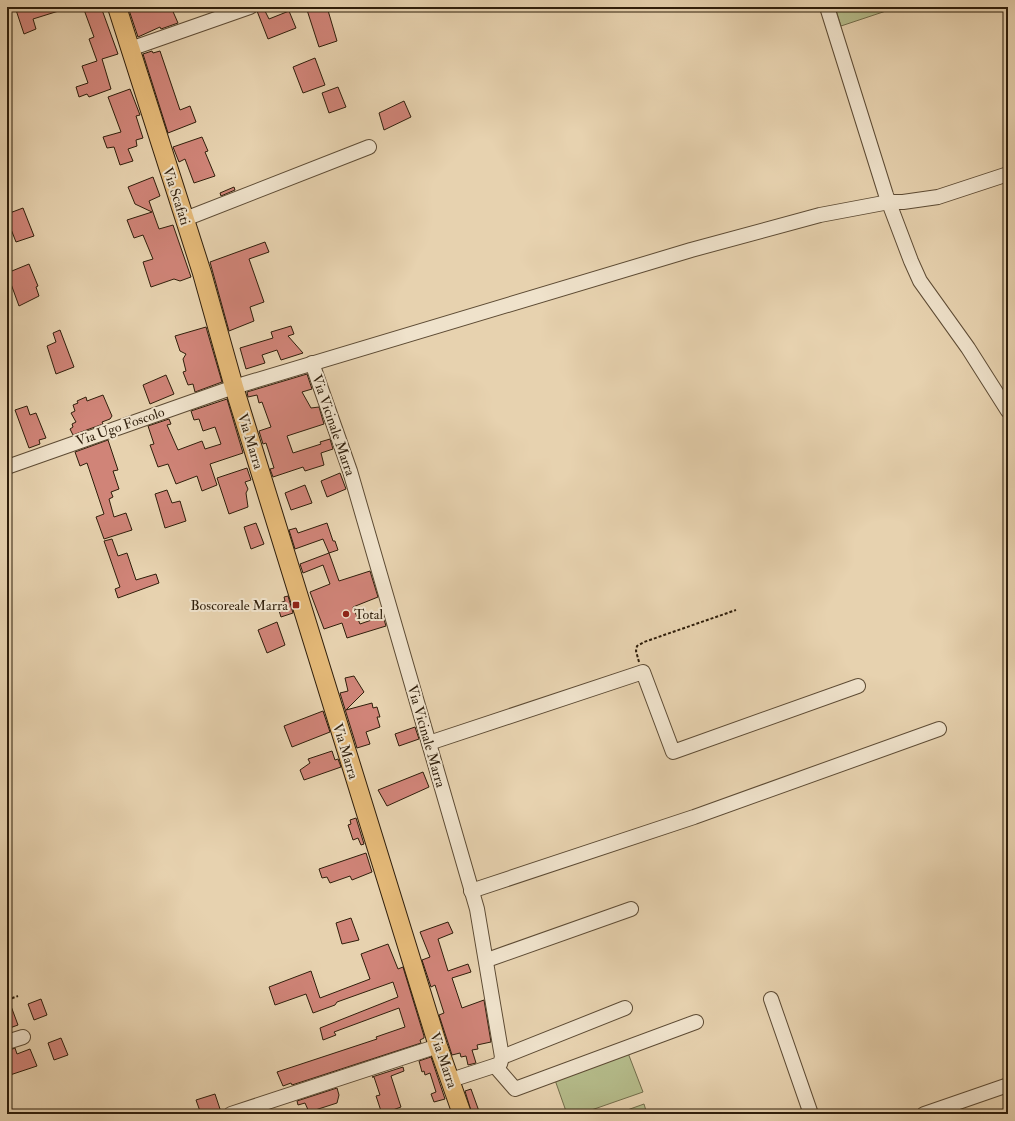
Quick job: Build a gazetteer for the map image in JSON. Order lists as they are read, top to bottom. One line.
{"streets":{"main road":["Via Scafati","Via Marra"],"street":["Via Vicinale Marra","Via Ugo Foscolo"]},"crossings":[["Via Scafati","Via Ugo Foscolo"],["Via Scafati","Via Marra"],["Via Vicinale Marra","Via Ugo Foscolo"],["Via Ugo Foscolo","Via Marra"]],"places":{"transit":["Boscoreale Marra"],"other":["Total"]}}
